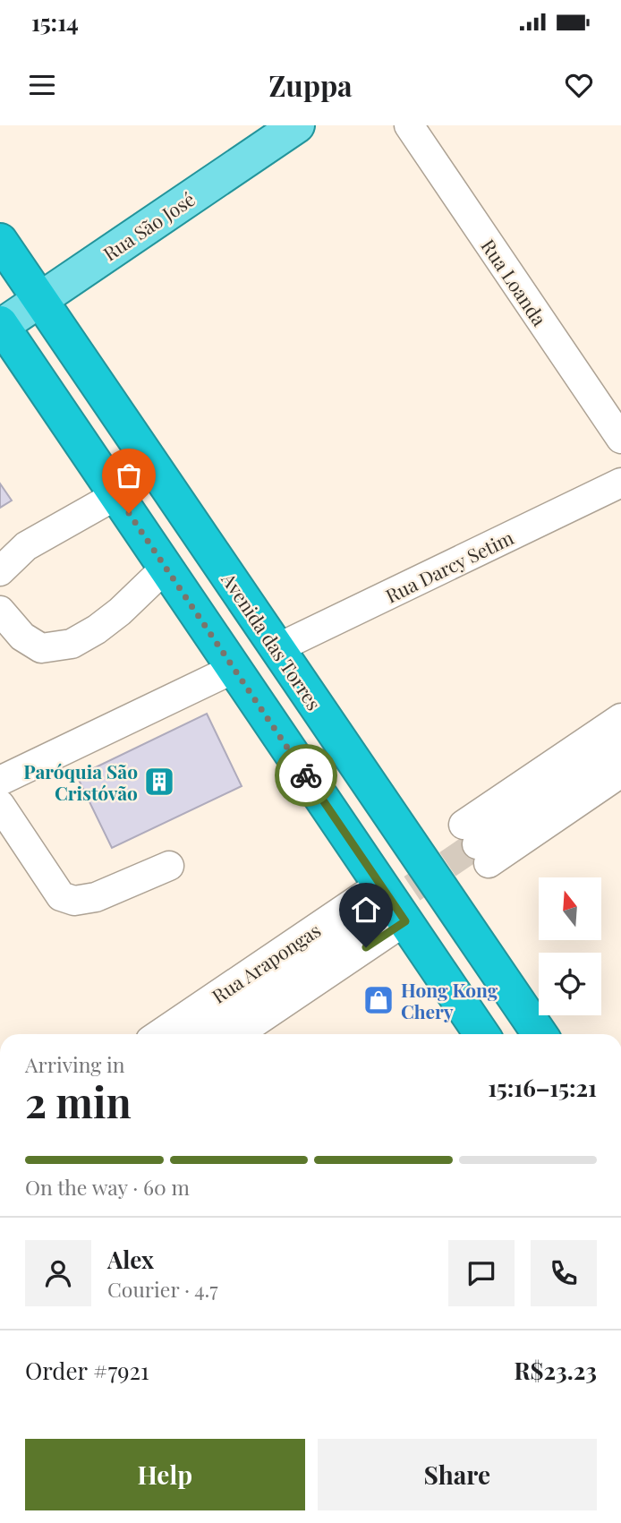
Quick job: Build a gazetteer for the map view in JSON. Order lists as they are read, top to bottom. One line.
{"streets":{"highway":["Avenida das Torres"],"main road":["Rua São José"],"street":["Rua Loanda","Rua Darcy Setim","Rua Arapongas"]},"crossings":[["Rua São José","Avenida das Torres"],["Rua Darcy Setim","Avenida das Torres"]],"places":{"building":["Paróquia São Cristóvão"],"shop":["Hong Kong Chery"]},"north":"top","page":{"status":"15:14","header":"Zuppa","heading":["2 min","Arriving in","15:16–15:21"],"panel":["Alex","Courier · 4.7","Order #7921","R$23.23"],"bar":"On the way · 60 m","buttons":["Help","Share"]}}
